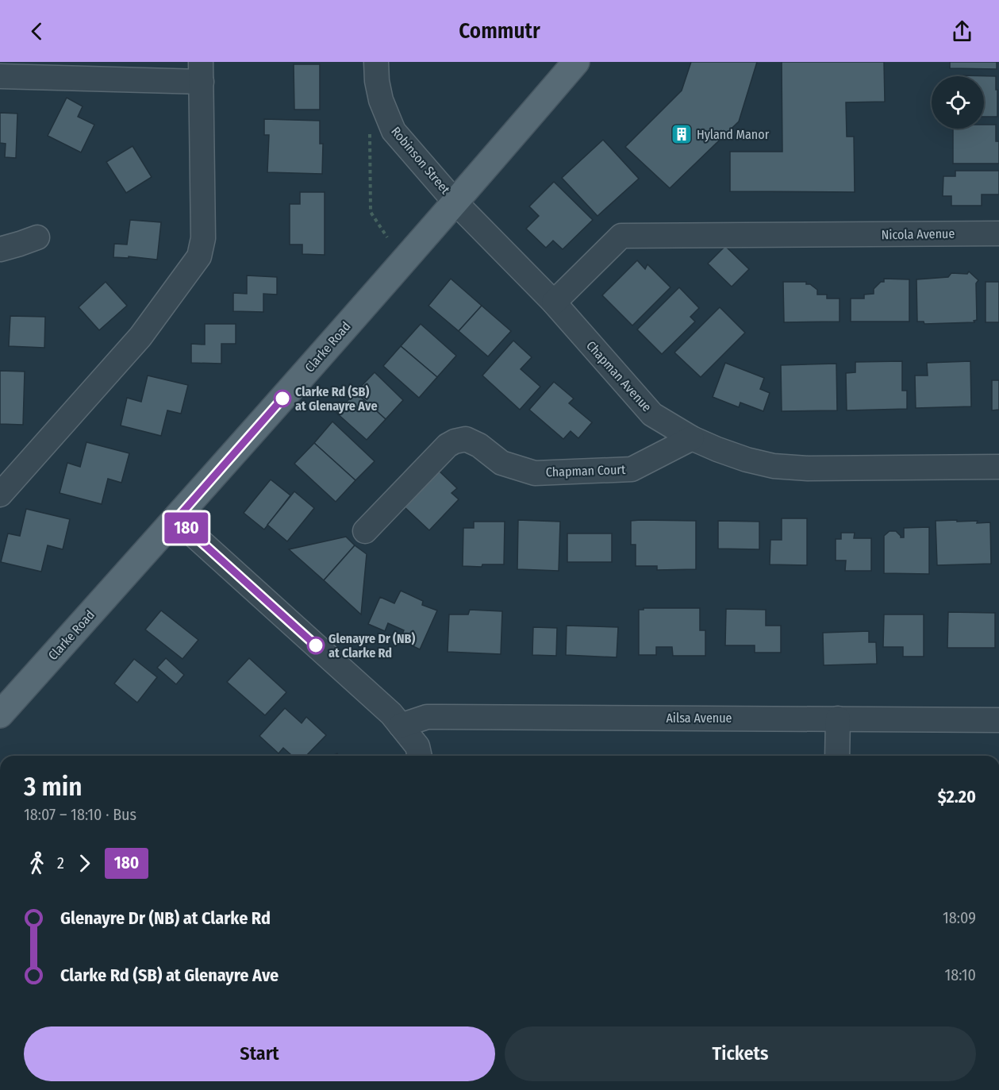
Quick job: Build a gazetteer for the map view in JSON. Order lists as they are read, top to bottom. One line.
{"streets":{"main road":["Clarke Road"],"street":["Robinson Street","Nicola Avenue","Chapman Avenue","Chapman Court","Ailsa Avenue"]},"crossings":[["Robinson Street","Clarke Road"],["Robinson Street","Chapman Avenue"],["Nicola Avenue","Chapman Avenue"],["Clarke Road","Chapman Avenue"],["Chapman Avenue","Chapman Court"]],"places":{"building":["Hyland Manor"],"other":["Clarke Rd (SB) at Glenayre Ave","Glenayre Dr (NB) at Clarke Rd"]},"lines":["bus line 180"],"page":{"header":"Commutr","on_map":"180","heading":["3 min","18:07 – 18:10 · Bus","$2.20"],"legs":["2","180"],"list":[{"name":"Glenayre Dr (NB) at Clarke Rd","value":"18:09"},{"name":"Clarke Rd (SB) at Glenayre Ave","value":"18:10"}],"buttons":["Start","Tickets"]}}
